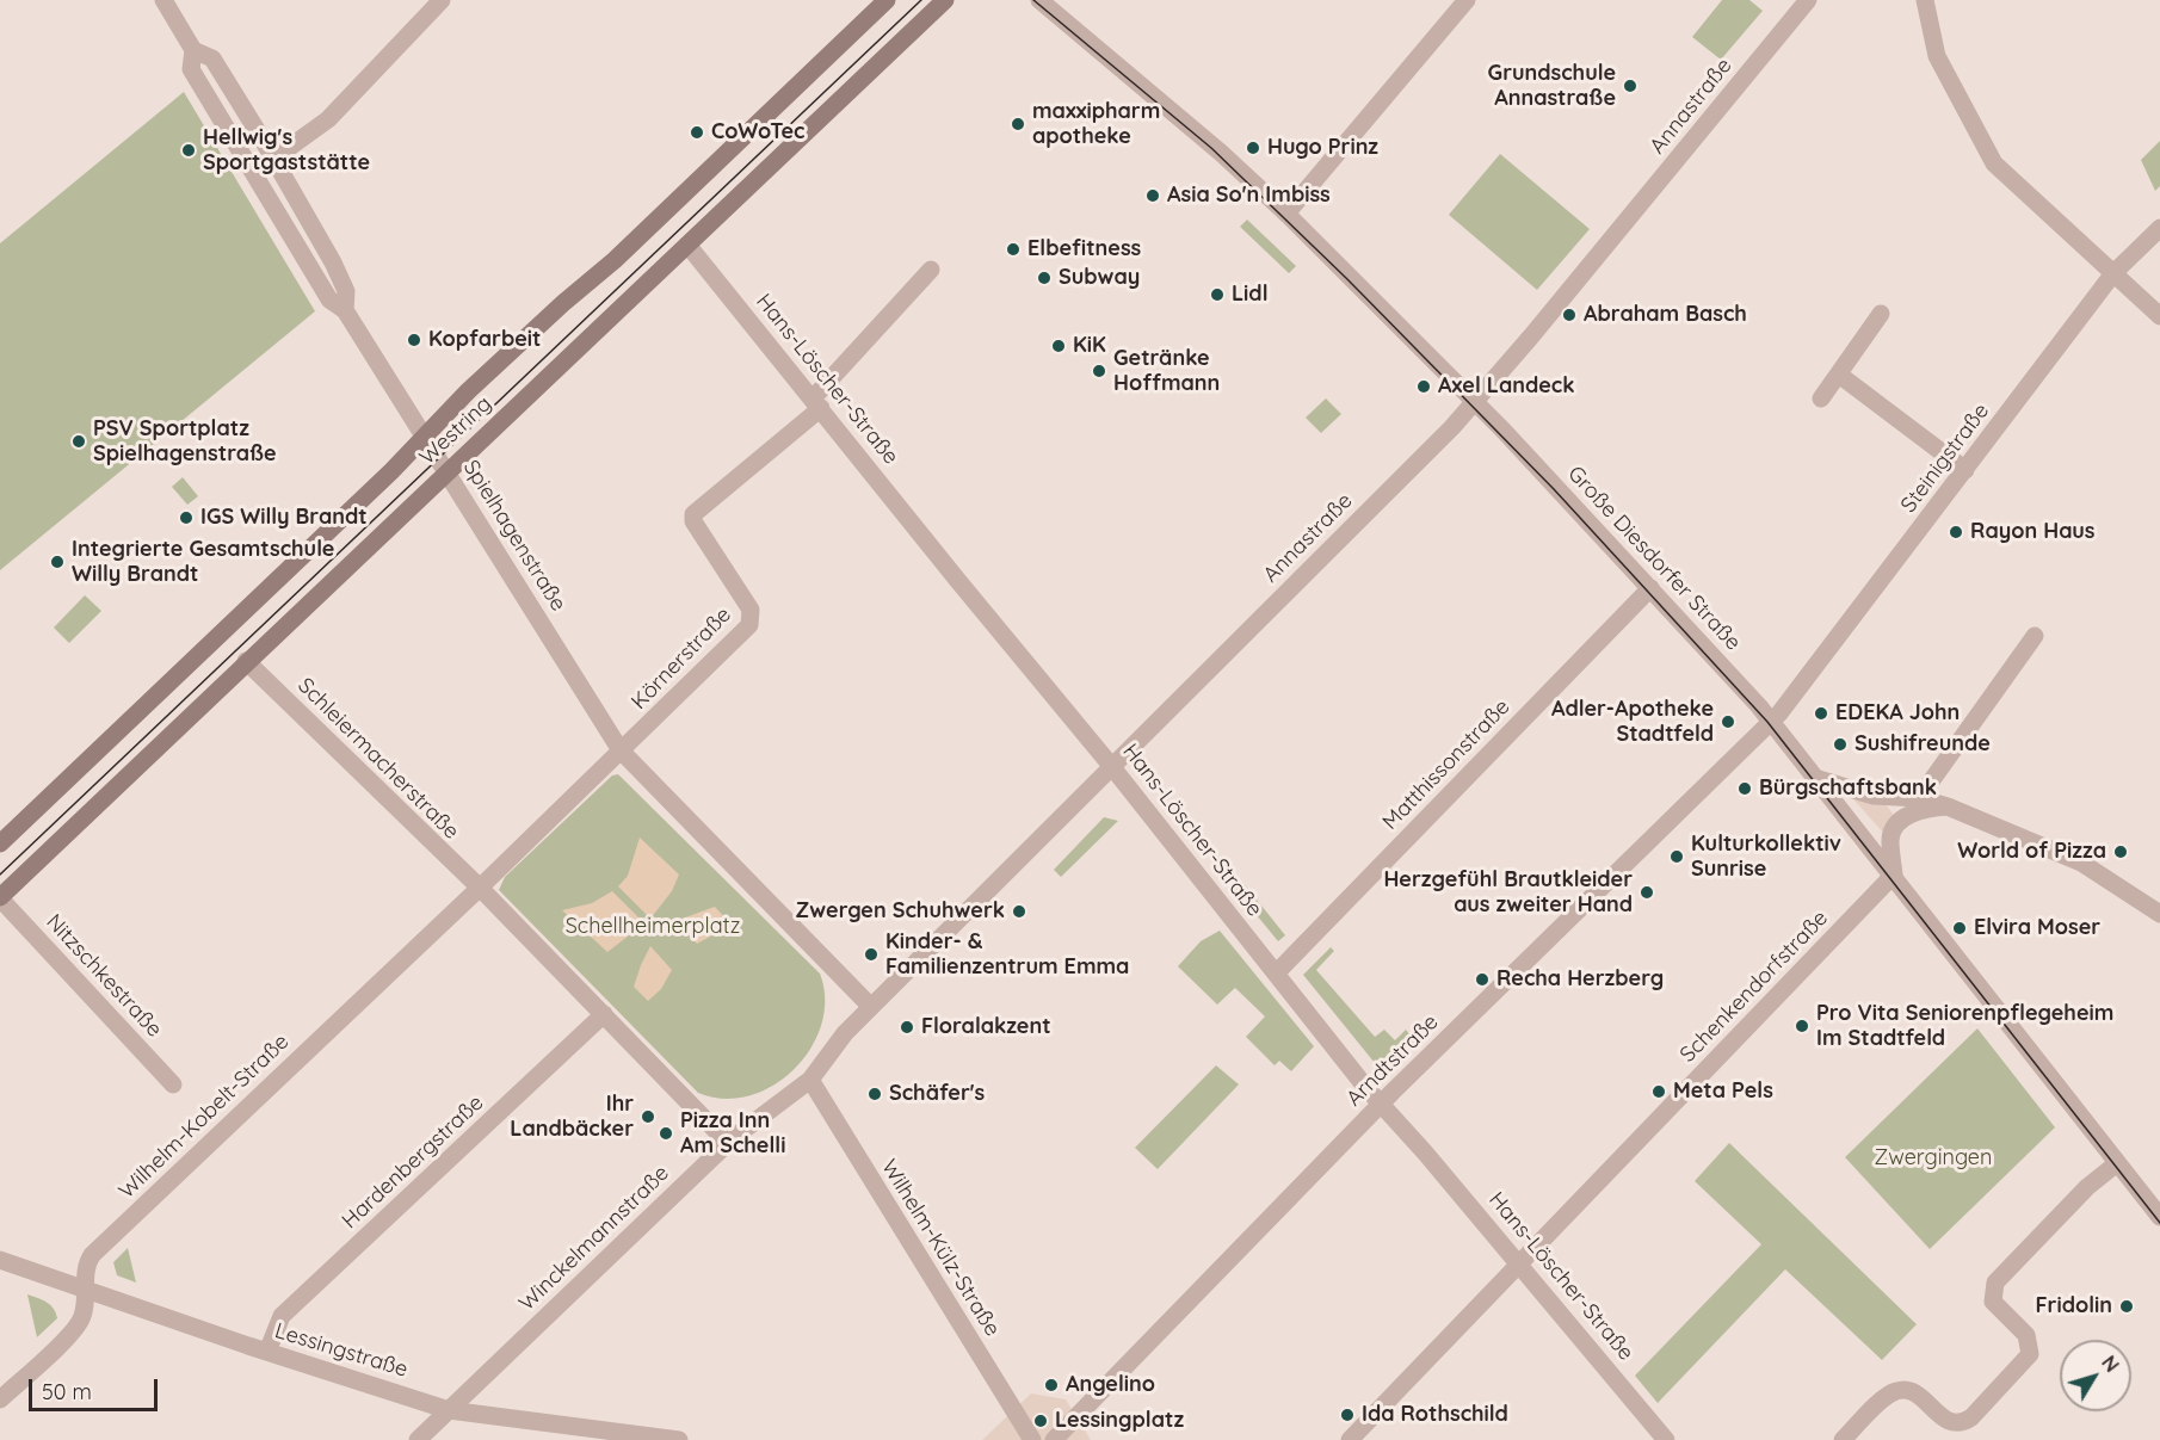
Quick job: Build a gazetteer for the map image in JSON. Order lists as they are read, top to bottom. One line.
{"streets":{"main road":["Westring"],"street":["Annastraße","Hans-Löscher-Straße","Steinigstraße","Spielhagenstraße","Große Diesdorfer Straße","Körnerstraße","Schleiermacherstraße","Matthissonstraße","Nitzschkestraße","Schenkendorfstraße","Arndtstraße","Wilhelm-Kobelt-Straße","Hardenbergstraße","Winckelmannstraße","Wilhelm-Külz-Straße","Lessingstraße"]},"crossings":[["Annastraße","Hans-Löscher-Straße"],["Annastraße","Große Diesdorfer Straße"],["Annastraße","Winckelmannstraße"],["Annastraße","Wilhelm-Külz-Straße"],["Hans-Löscher-Straße","Westring"],["Hans-Löscher-Straße","Körnerstraße"],["Hans-Löscher-Straße","Matthissonstraße"],["Hans-Löscher-Straße","Schenkendorfstraße"],["Hans-Löscher-Straße","Arndtstraße"],["Westring","Spielhagenstraße"],["Westring","Schleiermacherstraße"],["Westring","Nitzschkestraße"],["Steinigstraße","Große Diesdorfer Straße"],["Steinigstraße","Arndtstraße"],["Spielhagenstraße","Körnerstraße"],["Große Diesdorfer Straße","Matthissonstraße"],["Große Diesdorfer Straße","Schenkendorfstraße"],["Große Diesdorfer Straße","Arndtstraße"],["Schleiermacherstraße","Wilhelm-Kobelt-Straße"],["Wilhelm-Kobelt-Straße","Lessingstraße"],["Hardenbergstraße","Lessingstraße"],["Winckelmannstraße","Wilhelm-Külz-Straße"],["Winckelmannstraße","Lessingstraße"]],"parks":["Schellheimerplatz","Zwergingen"],"places":["Grundschule Annastraße","maxxipharm apotheke","CoWoTec","Hugo Prinz","Hellwig's Sportgaststätte","Asia So'n Imbiss","Elbefitness","Subway","Lidl","Abraham Basch","Kopfarbeit","KiK","Getränke Hoffmann","Axel Landeck","PSV Sportplatz Spielhagenstraße","IGS Willy Brandt","Rayon Haus","Integrierte Gesamtschule Willy Brandt","EDEKA John","Adler-Apotheke Stadtfeld","Sushifreunde","Bürgschaftsbank","World of Pizza","Kulturkollektiv Sunrise","Herzgefühl Brautkleider aus zweiter Hand","Zwergen Schuhwerk","Elvira Moser","Kinder- & Familienzentrum Emma","Recha Herzberg","Pro Vita Seniorenpflegeheim Im Stadtfeld","Floralakzent","Meta Pels","Schäfer's","Ihr Landbäcker","Pizza Inn Am Schelli","Fridolin","Angelino","Ida Rothschild","Lessingplatz"],"scale_bar":"50 m","north":"top right"}
